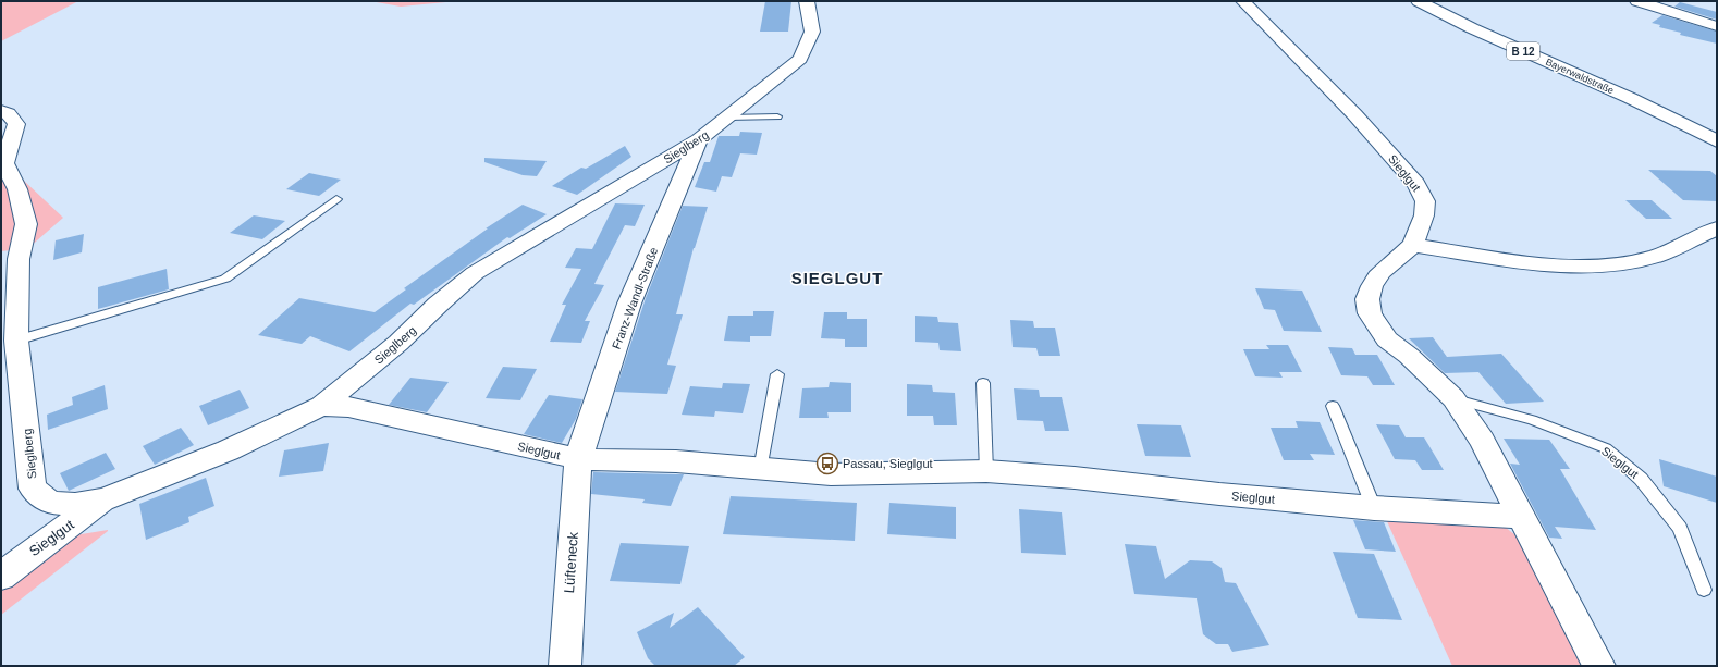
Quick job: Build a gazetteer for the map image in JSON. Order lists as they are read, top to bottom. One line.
{"streets":{"street":["B 12","Bayerwaldstraße","Sieglberg","Sieglgut","Franz-Wandl-Straße","Lüfteneck"]},"crossings":[["Sieglberg","Sieglgut"],["Sieglberg","Franz-Wandl-Straße"],["Sieglgut","Franz-Wandl-Straße"],["Sieglgut","Lüfteneck"],["Franz-Wandl-Straße","Lüfteneck"]],"districts":["SIEGLGUT"],"places":{"bus stop":["Passau, Sieglgut"]}}
